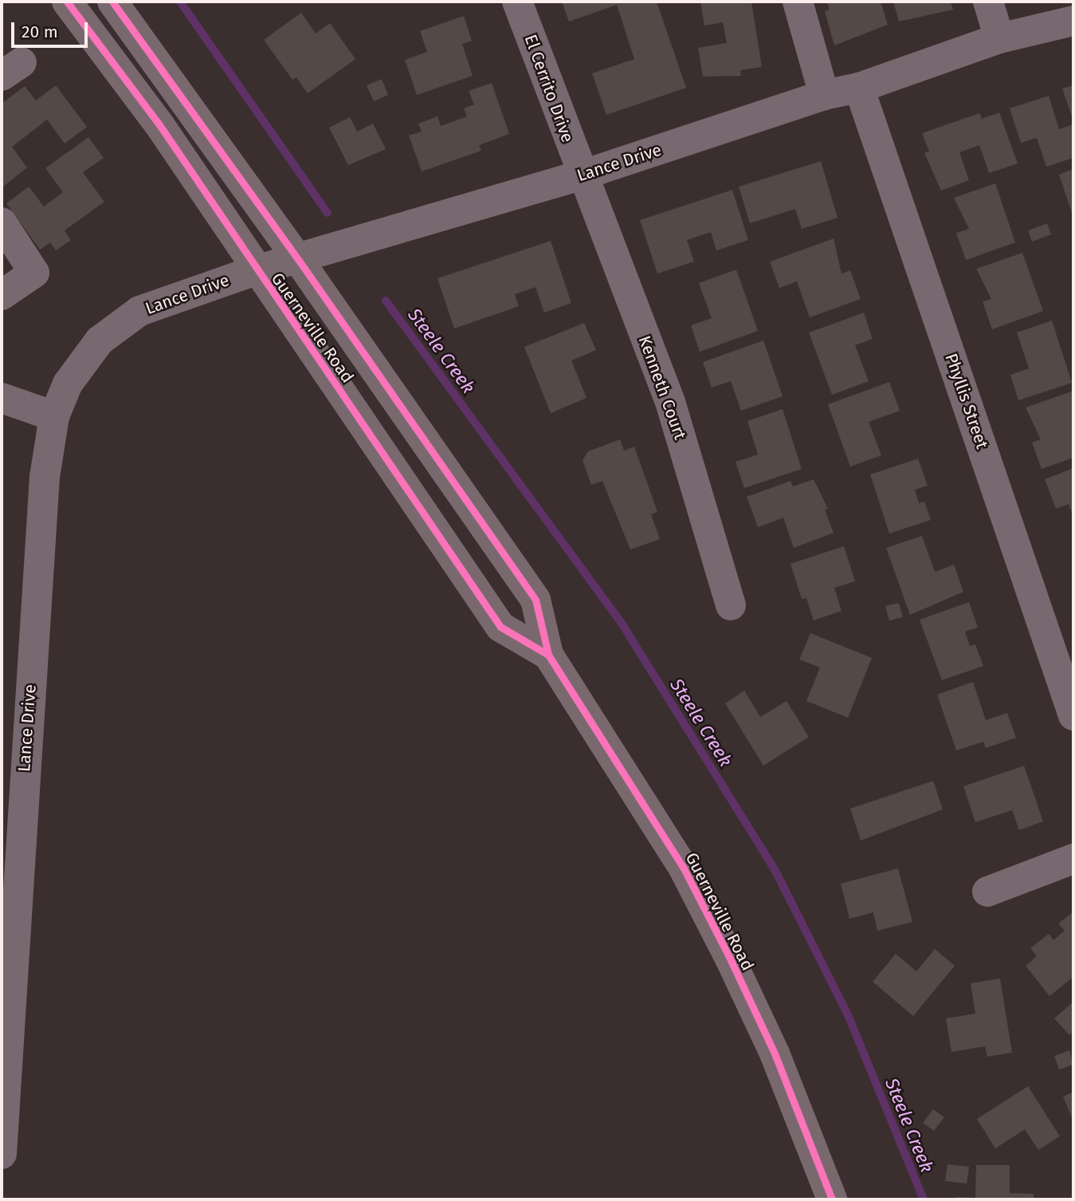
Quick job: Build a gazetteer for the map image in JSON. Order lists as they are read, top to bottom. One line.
{"streets":{"main road":["Guerneville Road"],"street":["El Cerrito Drive","Lance Drive","Kenneth Court","Phyllis Street"]},"crossings":[["El Cerrito Drive","Lance Drive"],["El Cerrito Drive","Kenneth Court"],["Lance Drive","Guerneville Road"],["Lance Drive","Kenneth Court"],["Lance Drive","Phyllis Street"]],"water":["Steele Creek"],"scale_bar":"20 m"}
